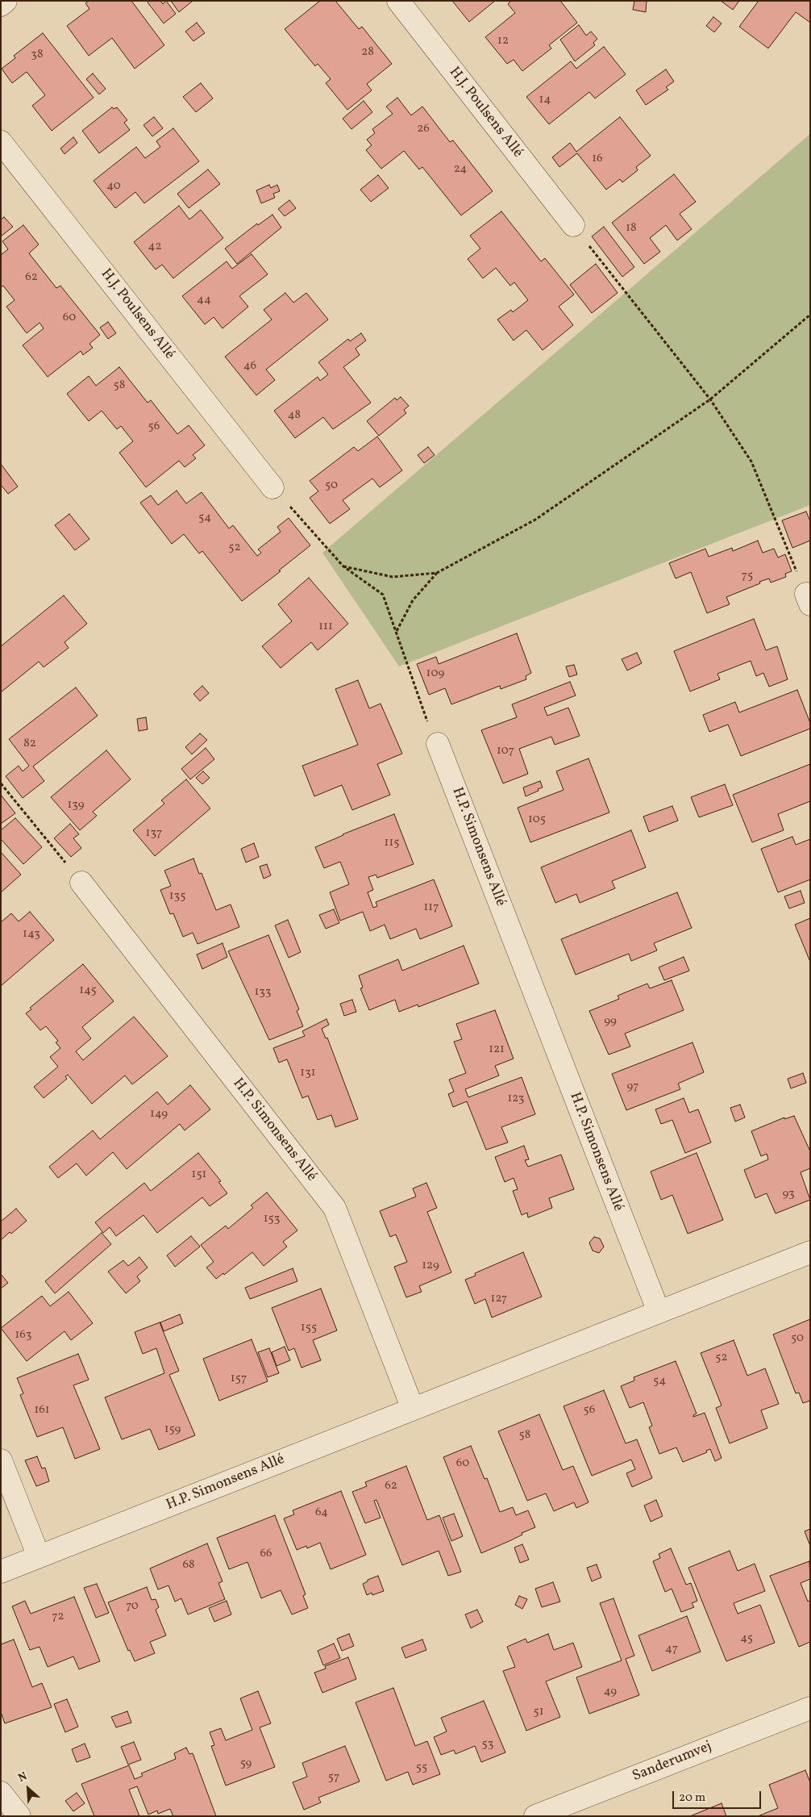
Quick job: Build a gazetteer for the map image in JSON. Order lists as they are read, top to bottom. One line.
{"streets":{"street":["H.J. Poulsens Allé","H.P. Simonsens Allé","Sanderumvej"]},"house_numbers":["12","28","38","14","26","16","24","40","18","42","62","44","60","46","58","48","56","50","54","52","75","111","109","82","107","139","105","137","115","135","117","143","145","133","99","121","131","97","123","149","151","93","153","129","127","155","163","50","52","157","54","161","56","159","58","60","62","64","66","68","70","72","45","47","49","51","53","59","55","57"],"scale_bar":"20 m","north":"top left"}
